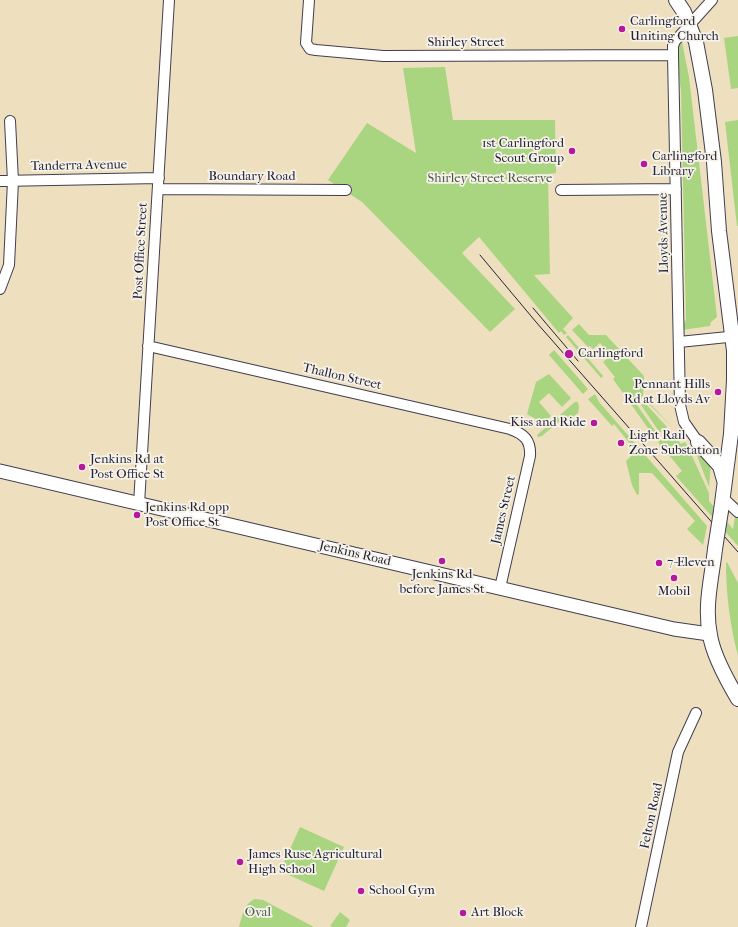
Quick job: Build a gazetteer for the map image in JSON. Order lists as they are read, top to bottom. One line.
{"streets":{"main road":["Jenkins Road"],"street":["Shirley Street","Tanderra Avenue","Boundary Road","Lloyds Avenue","Post Office Street","Thallon Street","James Street","Felton Road"]},"crossings":[["Shirley Street","Lloyds Avenue"],["Tanderra Avenue","Post Office Street"],["Boundary Road","Post Office Street"],["Post Office Street","Thallon Street"],["Post Office Street","Jenkins Road"],["Thallon Street","James Street"],["James Street","Jenkins Road"]],"parks":["Shirley Street Reserve","Oval"],"places":["Carlingford Uniting Church","1st Carlingford Scout Group","Carlingford Library","Carlingford","Pennant Hills Rd at Lloyds Av","Kiss and Ride","Light Rail Zone Substation","Jenkins Rd at Post Office St","Jenkins Rd opp Post Office St","Jenkins Rd before James St","7-Eleven","Mobil","James Ruse Agricultural High School","School Gym","Art Block"]}
